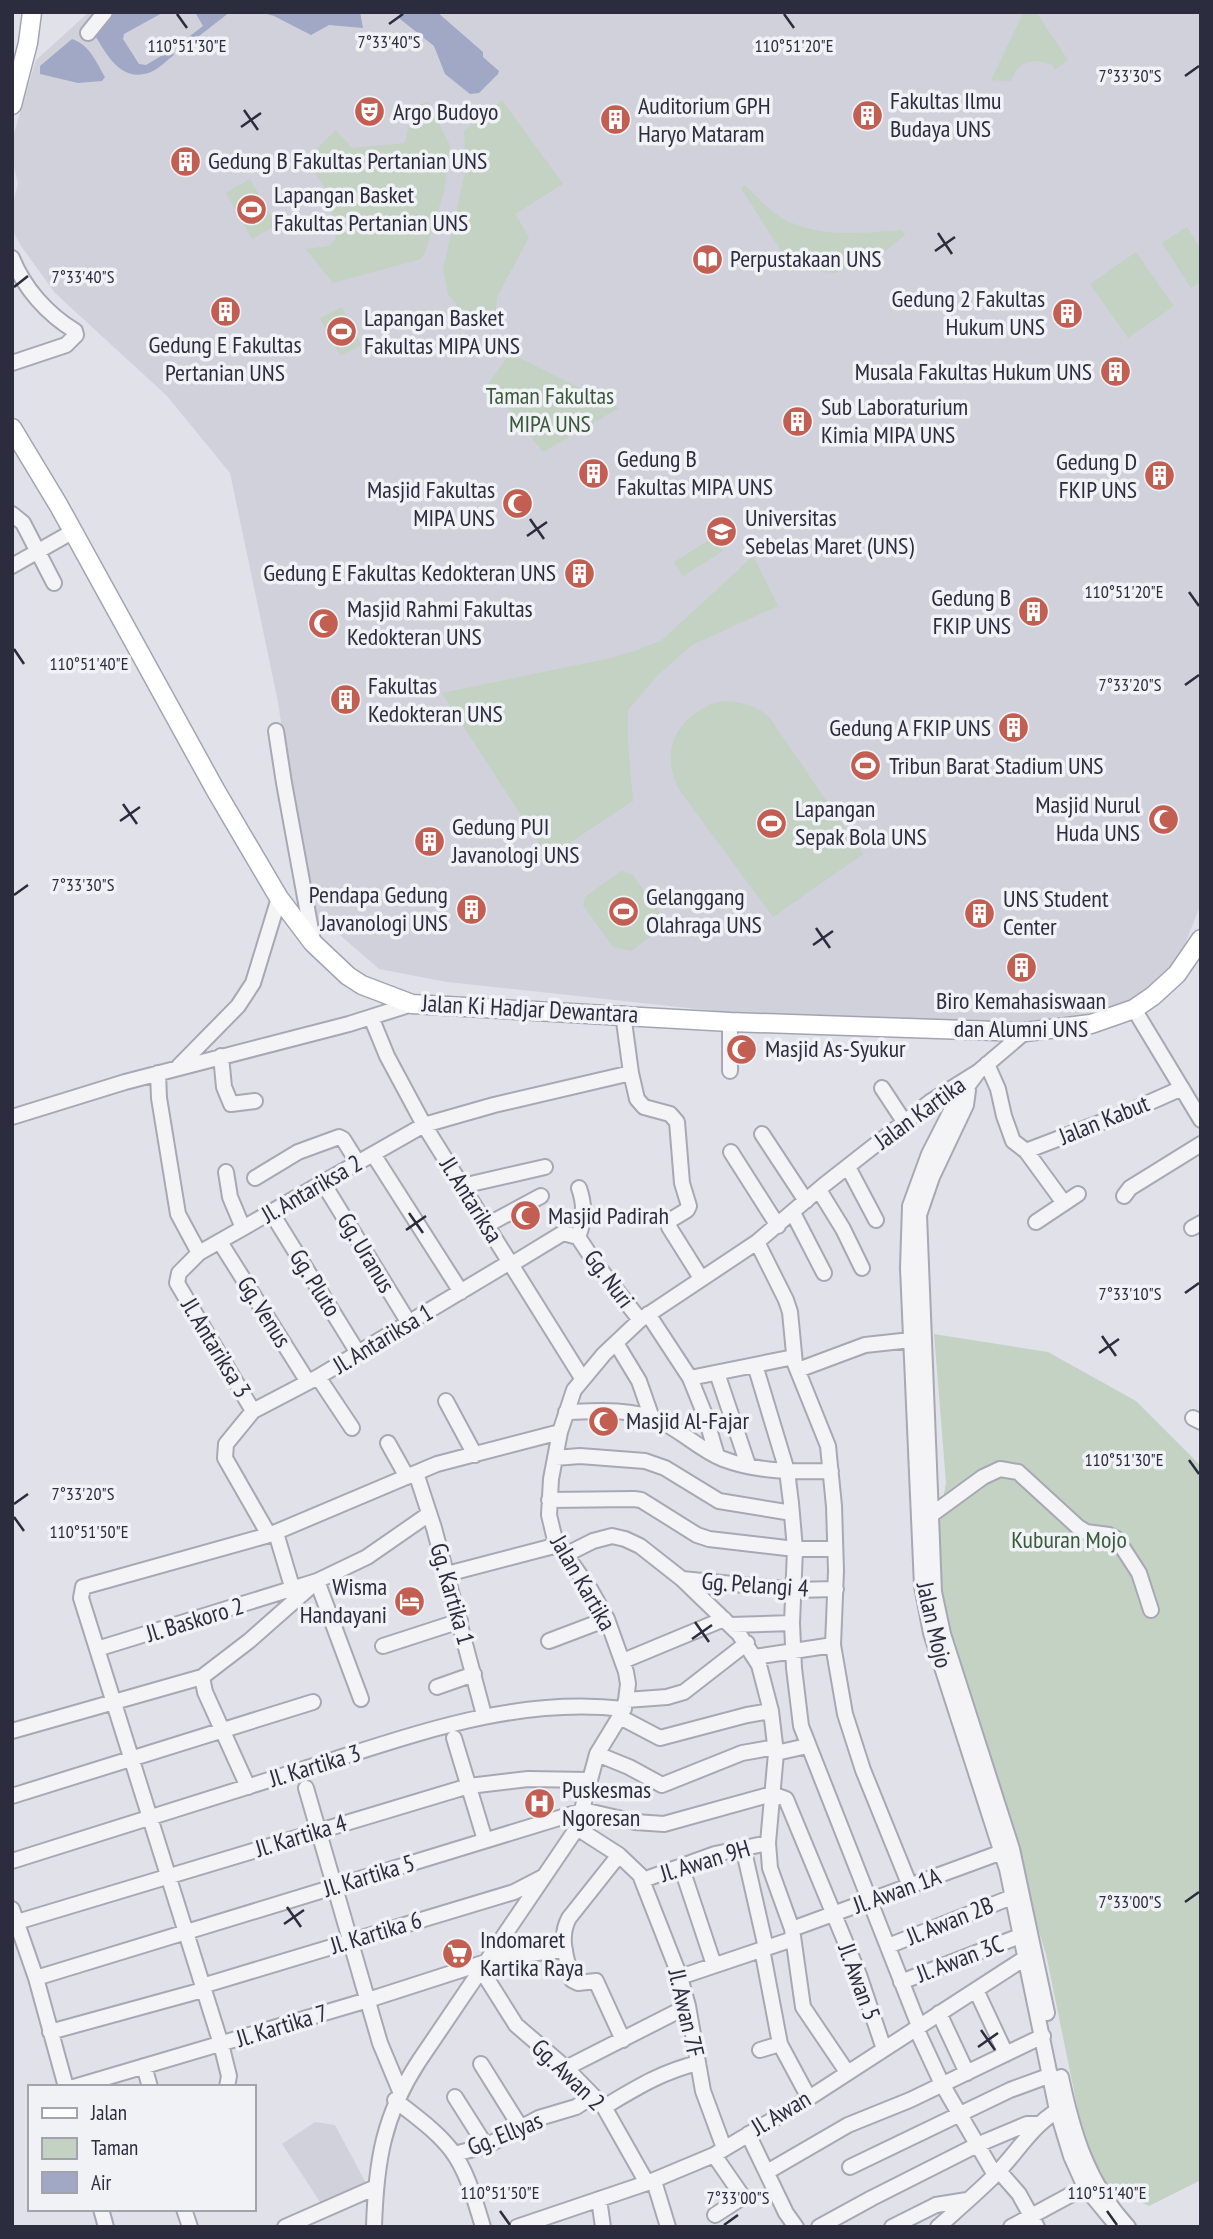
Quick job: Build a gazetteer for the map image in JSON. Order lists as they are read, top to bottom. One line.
{"streets":{"main road":["Jalan Ki Hadjar Dewantara"],"street":["Jalan Kartika","Jalan Kabut","Jl. Antariksa 2","Jl. Antariksa","Gg. Uranus","Gg. Nuri","Gg. Pluto","Gg. Venus","Jl. Antariksa 1","Jl. Antariksa 3","Gg. Pelangi 4","Gg. Kartika 1","Jl. Baskoro 2","Jalan Mojo","Jl. Kartika 3","Jl. Kartika 4","Jl. Awan 9H","Jl. Kartika 5","Jl. Awan 1A","Jl. Awan 2B","Jl. Kartika 6","Jl. Awan 3C","Jl. Awan 5","Jl. Awan 7F","Jl. Kartika 7","Gg. Awan 2","Jl. Awan","Gg. Ellyas"]},"crossings":[["Jalan Ki Hadjar Dewantara","Jalan Mojo"],["Jalan Kartika","Jl. Antariksa"],["Jalan Kartika","Gg. Nuri"],["Jalan Kartika","Gg. Pelangi 4"],["Jalan Kartika","Jalan Mojo"],["Jalan Kartika","Jl. Kartika 3"],["Jl. Antariksa 2","Jl. Antariksa"],["Jl. Antariksa 2","Gg. Uranus"],["Jl. Antariksa 2","Gg. Pluto"],["Jl. Antariksa 2","Gg. Venus"],["Jl. Antariksa 2","Jl. Antariksa 3"],["Jl. Antariksa","Jl. Antariksa 1"],["Gg. Uranus","Jl. Antariksa 1"],["Gg. Nuri","Jl. Antariksa 1"],["Gg. Pluto","Jl. Antariksa 1"],["Gg. Venus","Jl. Antariksa 1"],["Jl. Antariksa 1","Jl. Antariksa 3"],["Gg. Pelangi 4","Gg. Kartika 1"],["Gg. Kartika 1","Jl. Kartika 3"],["Jalan Mojo","Jl. Awan 1A"],["Jalan Mojo","Jl. Awan 2B"],["Jalan Mojo","Jl. Awan 3C"],["Jalan Mojo","Jl. Awan"],["Jl. Awan 9H","Jl. Awan 7F"],["Jl. Awan 1A","Jl. Awan 5"],["Jl. Awan 1A","Jl. Awan 7F"],["Jl. Awan 5","Jl. Awan"],["Jl. Awan 7F","Jl. Awan"],["Jl. Kartika 7","Gg. Awan 2"],["Gg. Awan 2","Jl. Awan"],["Gg. Awan 2","Gg. Ellyas"]],"parks":["Taman Fakultas MIPA UNS","Kuburan Mojo"],"places":{"theatre":["Argo Budoyo"],"building":["Fakultas Ilmu Budaya UNS","Auditorium GPH Haryo Mataram","Gedung B Fakultas Pertanian UNS","Gedung E Fakultas Pertanian UNS","Gedung 2 Fakultas Hukum UNS","Musala Fakultas Hukum UNS","Sub Laboraturium Kimia MIPA UNS","Gedung B Fakultas MIPA UNS","Gedung D FKIP UNS","Gedung E Fakultas Kedokteran UNS","Gedung B FKIP UNS","Fakultas Kedokteran UNS","Gedung A FKIP UNS","Gedung PUI Javanologi UNS","Pendapa Gedung Javanologi UNS","UNS Student Center","Biro Kemahasiswaan dan Alumni UNS"],"sports":["Lapangan Basket Fakultas Pertanian UNS","Lapangan Basket Fakultas MIPA UNS","Tribun Barat Stadium UNS","Lapangan Sepak Bola UNS","Gelanggang Olahraga UNS"],"library":["Perpustakaan UNS"],"mosque":["Masjid Fakultas MIPA UNS","Masjid Rahmi Fakultas Kedokteran UNS","Masjid Nurul Huda UNS","Masjid As-Syukur","Masjid Padirah","Masjid Al-Fajar"],"school or university":["Universitas Sebelas Maret (UNS)"],"hotel":["Wisma Handayani"],"hospital":["Puskesmas Ngoresan"],"supermarket":["Indomaret Kartika Raya"]},"legend":["Jalan","Taman","Air"],"coordinates":["7°33'40\"S","110°51'30\"E","110°51'20\"E","7°33'30\"S","110°51'40\"E","7°33'20\"S","7°33'10\"S","110°51'50\"E","7°33'00\"S"]}
